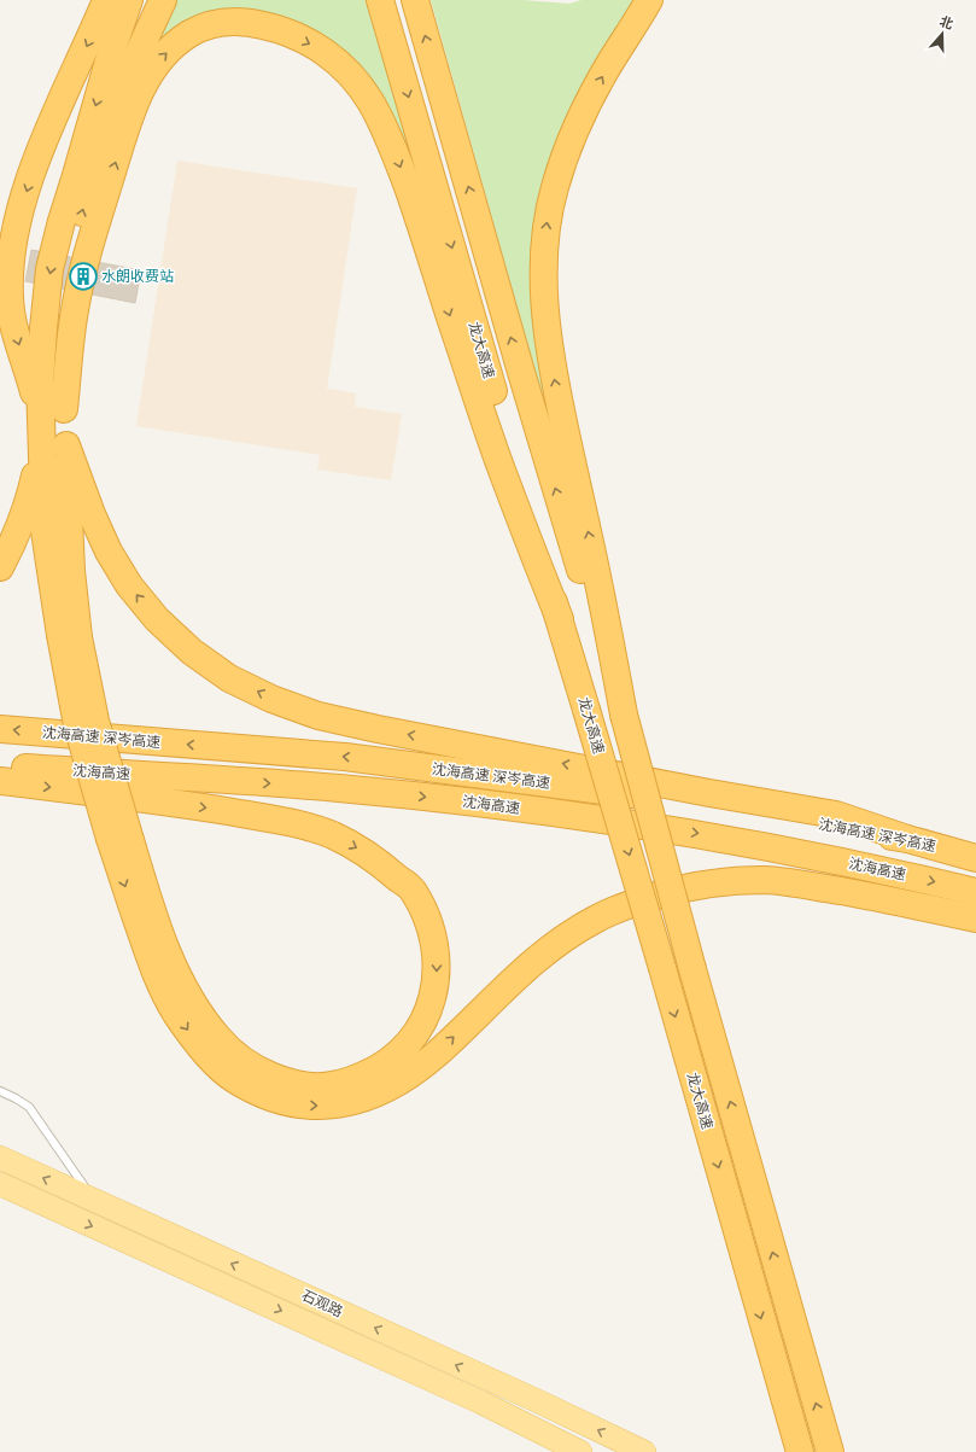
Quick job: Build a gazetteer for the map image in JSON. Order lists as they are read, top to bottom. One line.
{"streets":{"highway":["龙大高速","沈海高速 深岑高速","沈海高速"],"main road":["石观路"]},"one_way":["沈海高速 深岑高速"],"places":{"building":["水朗收费站"]},"north":"top"}
